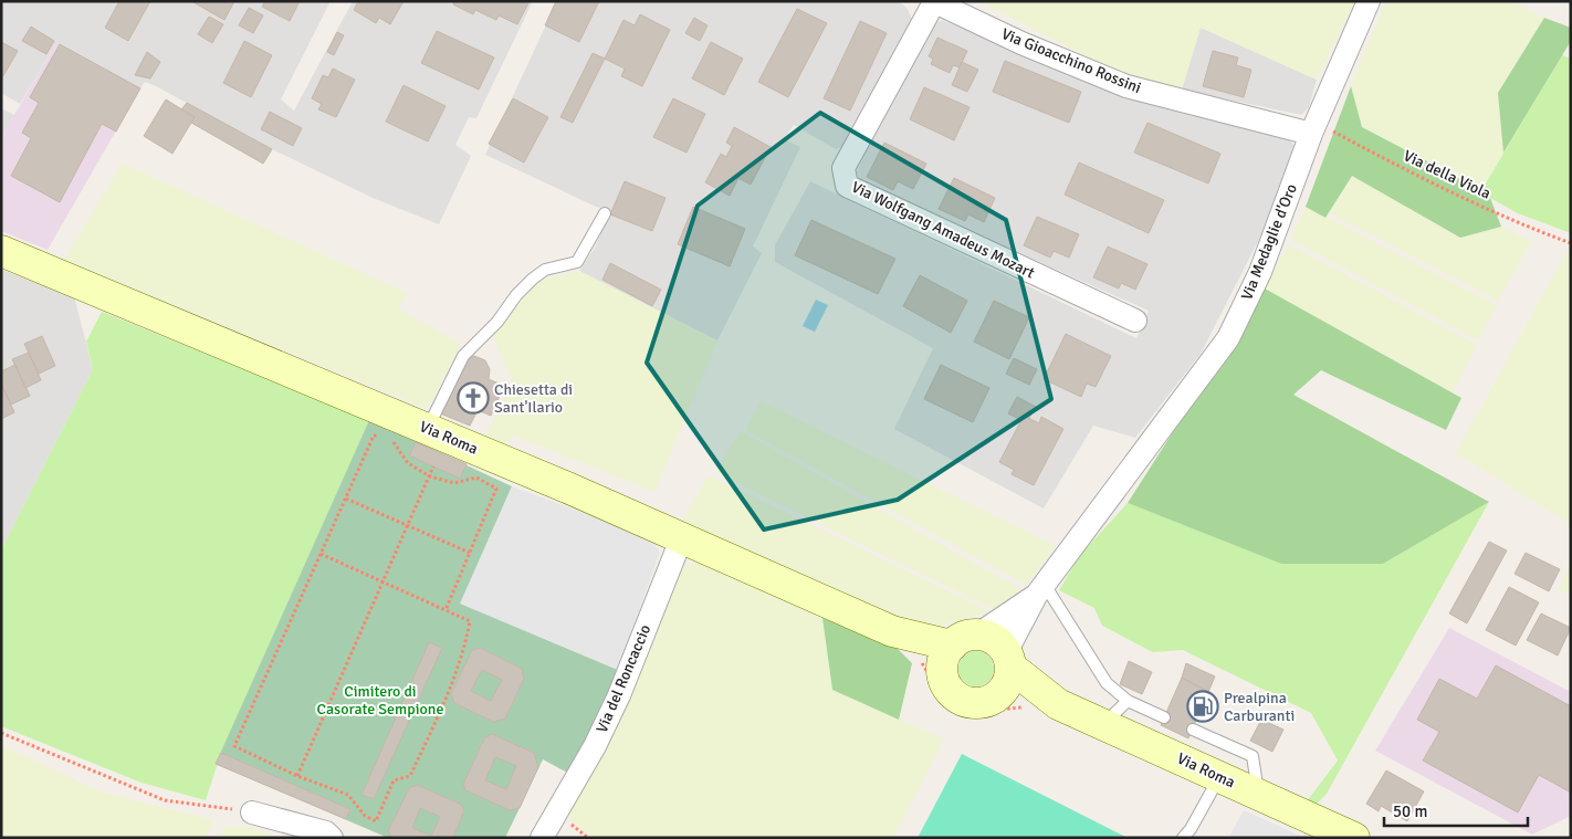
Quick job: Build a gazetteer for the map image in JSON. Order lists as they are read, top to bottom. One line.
{"streets":{"street":["Via Gioacchino Rossini","Via Wolfgang Amadeus Mozart","Via Medaglie d'Oro","Via Roma","Via del Roncaccio"],"path":["Via della Viola"]},"crossings":[["Via Gioacchino Rossini","Via della Viola"],["Via Gioacchino Rossini","Via Wolfgang Amadeus Mozart"],["Via Gioacchino Rossini","Via Medaglie d'Oro"],["Via della Viola","Via Medaglie d'Oro"],["Via Medaglie d'Oro","Via Roma"],["Via Roma","Via del Roncaccio"]],"parks":["Cimitero di Casorate Sempione"],"places":{"church":["Chiesetta di Sant'Ilario"],"fuel station":["Prealpina Carburanti"]},"scale_bar":"50 m"}
